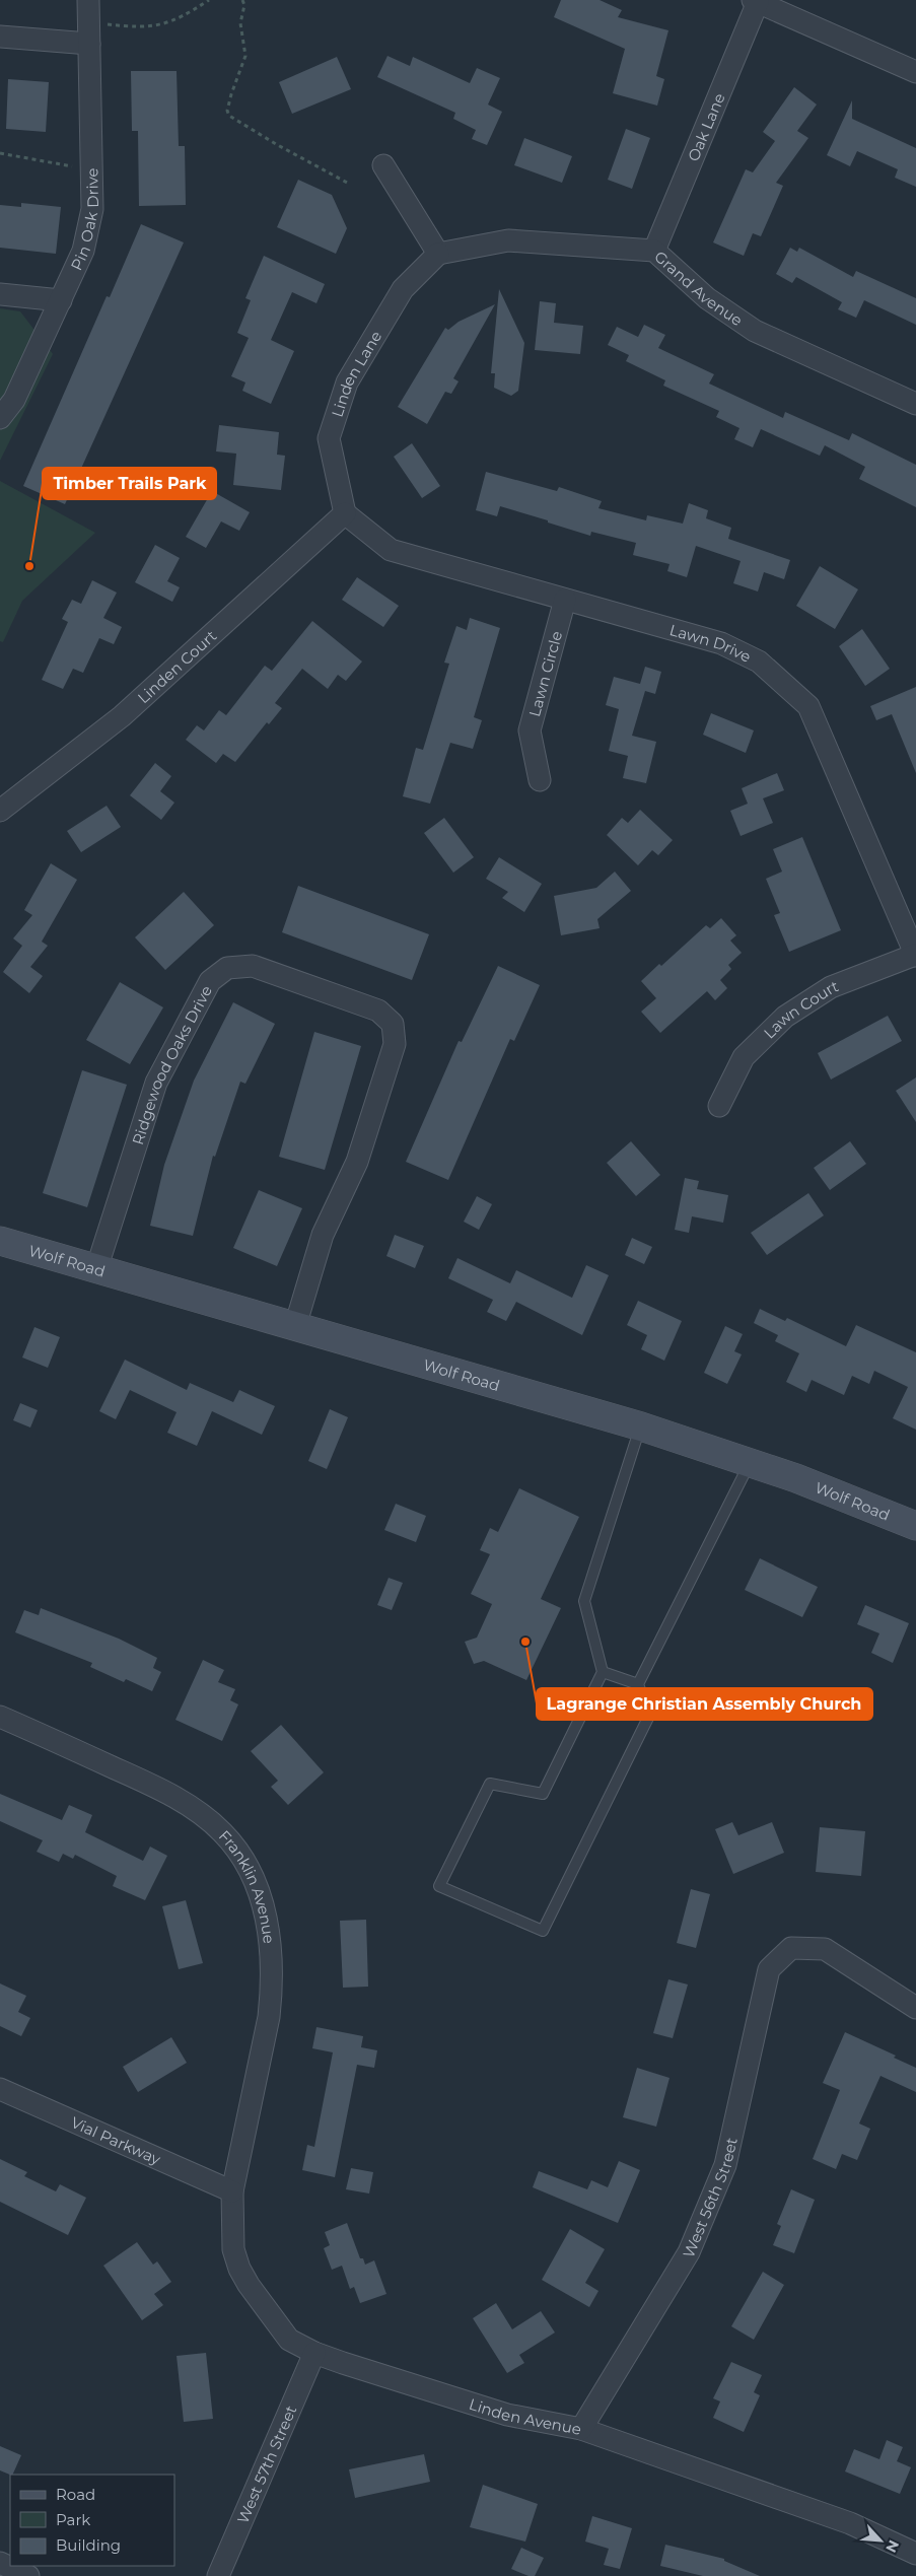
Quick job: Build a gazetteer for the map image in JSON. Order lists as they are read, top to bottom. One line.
{"streets":{"main road":["Wolf Road"],"street":["Oak Lane","Pin Oak Drive","Grand Avenue","Linden Lane","Lawn Drive","Linden Court","Lawn Circle","Lawn Court","Ridgewood Oaks Drive","Franklin Avenue","Vial Parkway","West 56th Street","Linden Avenue","West 57th Street"]},"crossings":[["Oak Lane","Grand Avenue"],["Grand Avenue","Linden Lane"],["Linden Lane","Lawn Drive"],["Linden Lane","Linden Court"],["Lawn Drive","Linden Court"],["Lawn Drive","Lawn Circle"],["Lawn Drive","Lawn Court"],["Ridgewood Oaks Drive","Wolf Road"],["Franklin Avenue","Vial Parkway"],["Franklin Avenue","Linden Avenue"],["Vial Parkway","Linden Avenue"],["West 56th Street","Linden Avenue"],["Linden Avenue","West 57th Street"]],"places":["Timber Trails Park","Lagrange Christian Assembly Church"],"legend":["Road","Park","Building"],"north":"bottom right"}
